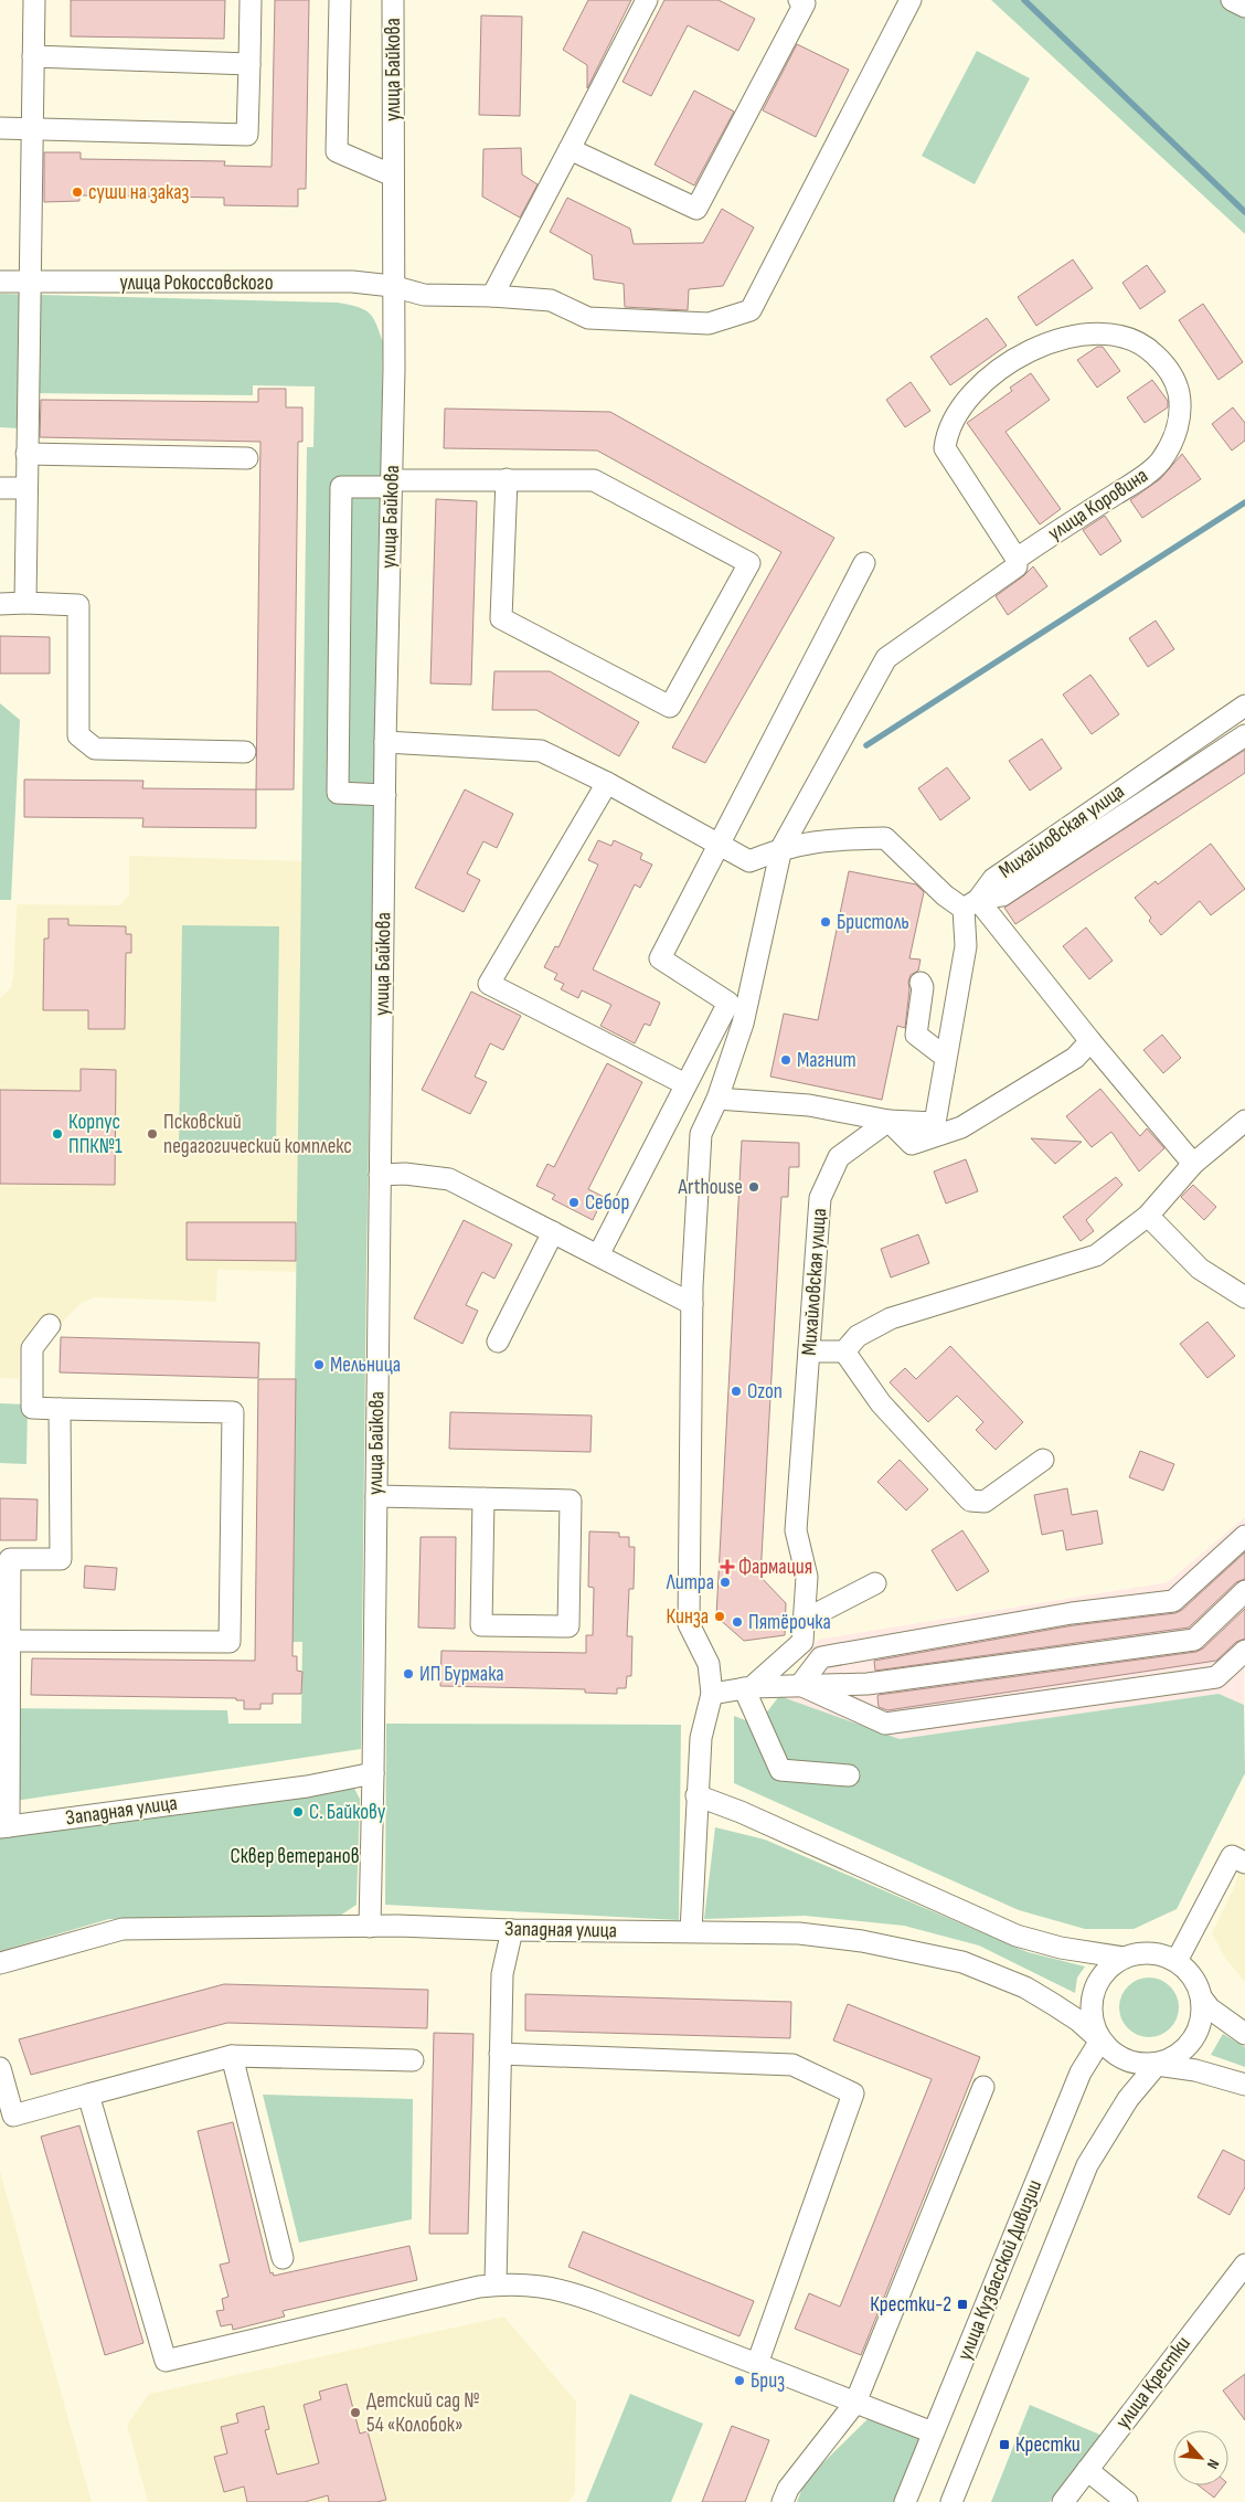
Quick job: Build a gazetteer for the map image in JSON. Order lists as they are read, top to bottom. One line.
{"streets":{"street":["улица Байкова","улица Рокоссовского","улица Коровина","Михайловская улица","Западная улица","улица Кузбасской Дивизии","улица Крестки"]},"crossings":[["улица Байкова","улица Рокоссовского"],["улица Байкова","Западная улица"],["Западная улица","улица Кузбасской Дивизии"]],"parks":["Сквер ветеранов"],"places":{"other":["суши на заказ","Бристоль","Магнит","Корпус ППК№1","Псковский педагогический комплекс","Arthouse","Себор","Мельница","Ozon","Литра","Кинза","Пятёрочка","ИП Бурмака","С. Байкову","Бриз","Детский сад № 54 «Колобок»"],"health":["Фармация"],"transit":["Крестки-2","Крестки"]},"north":"bottom right"}
